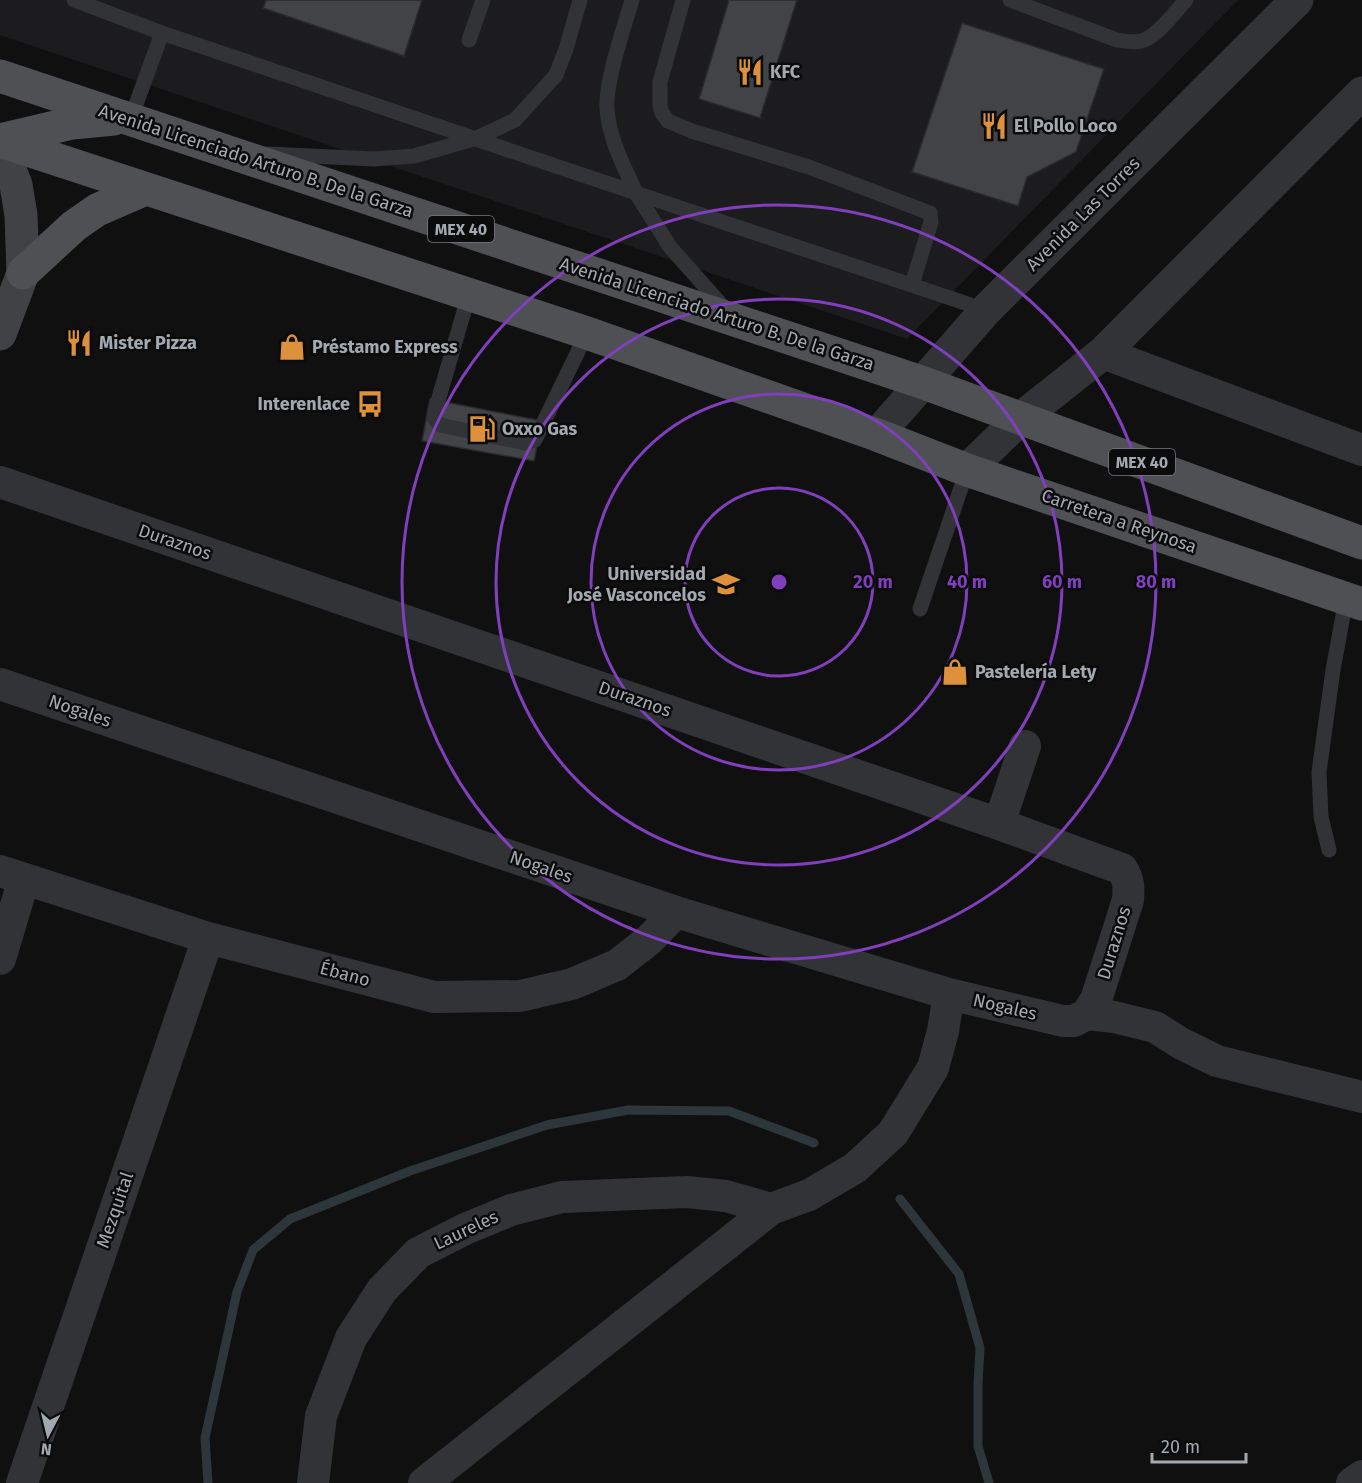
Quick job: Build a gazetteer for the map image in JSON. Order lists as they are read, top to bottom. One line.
{"streets":{"main road":["Avenida Licenciado Arturo B. De la Garza","MEX 40","Carretera a Reynosa"],"street":["Avenida Las Torres","Duraznos","Nogales","Ébano","Mezquital","Laureles"]},"crossings":[["Avenida Licenciado Arturo B. De la Garza","Avenida Las Torres"],["Avenida Licenciado Arturo B. De la Garza","MEX 40"],["Avenida Las Torres","MEX 40"],["Avenida Las Torres","Carretera a Reynosa"],["Duraznos","Nogales"],["Nogales","Ébano"],["Ébano","Mezquital"]],"places":{"restaurant":["KFC","El Pollo Loco","Mister Pizza"],"shop":["Préstamo Express","Pastelería Lety"],"bus stop":["Interenlace"],"fuel station":["Oxxo Gas"],"school or university":["Universidad José Vasconcelos"]},"scale_bar":"20 m","north":"bottom","rings":["20 m","40 m","60 m","80 m"]}
